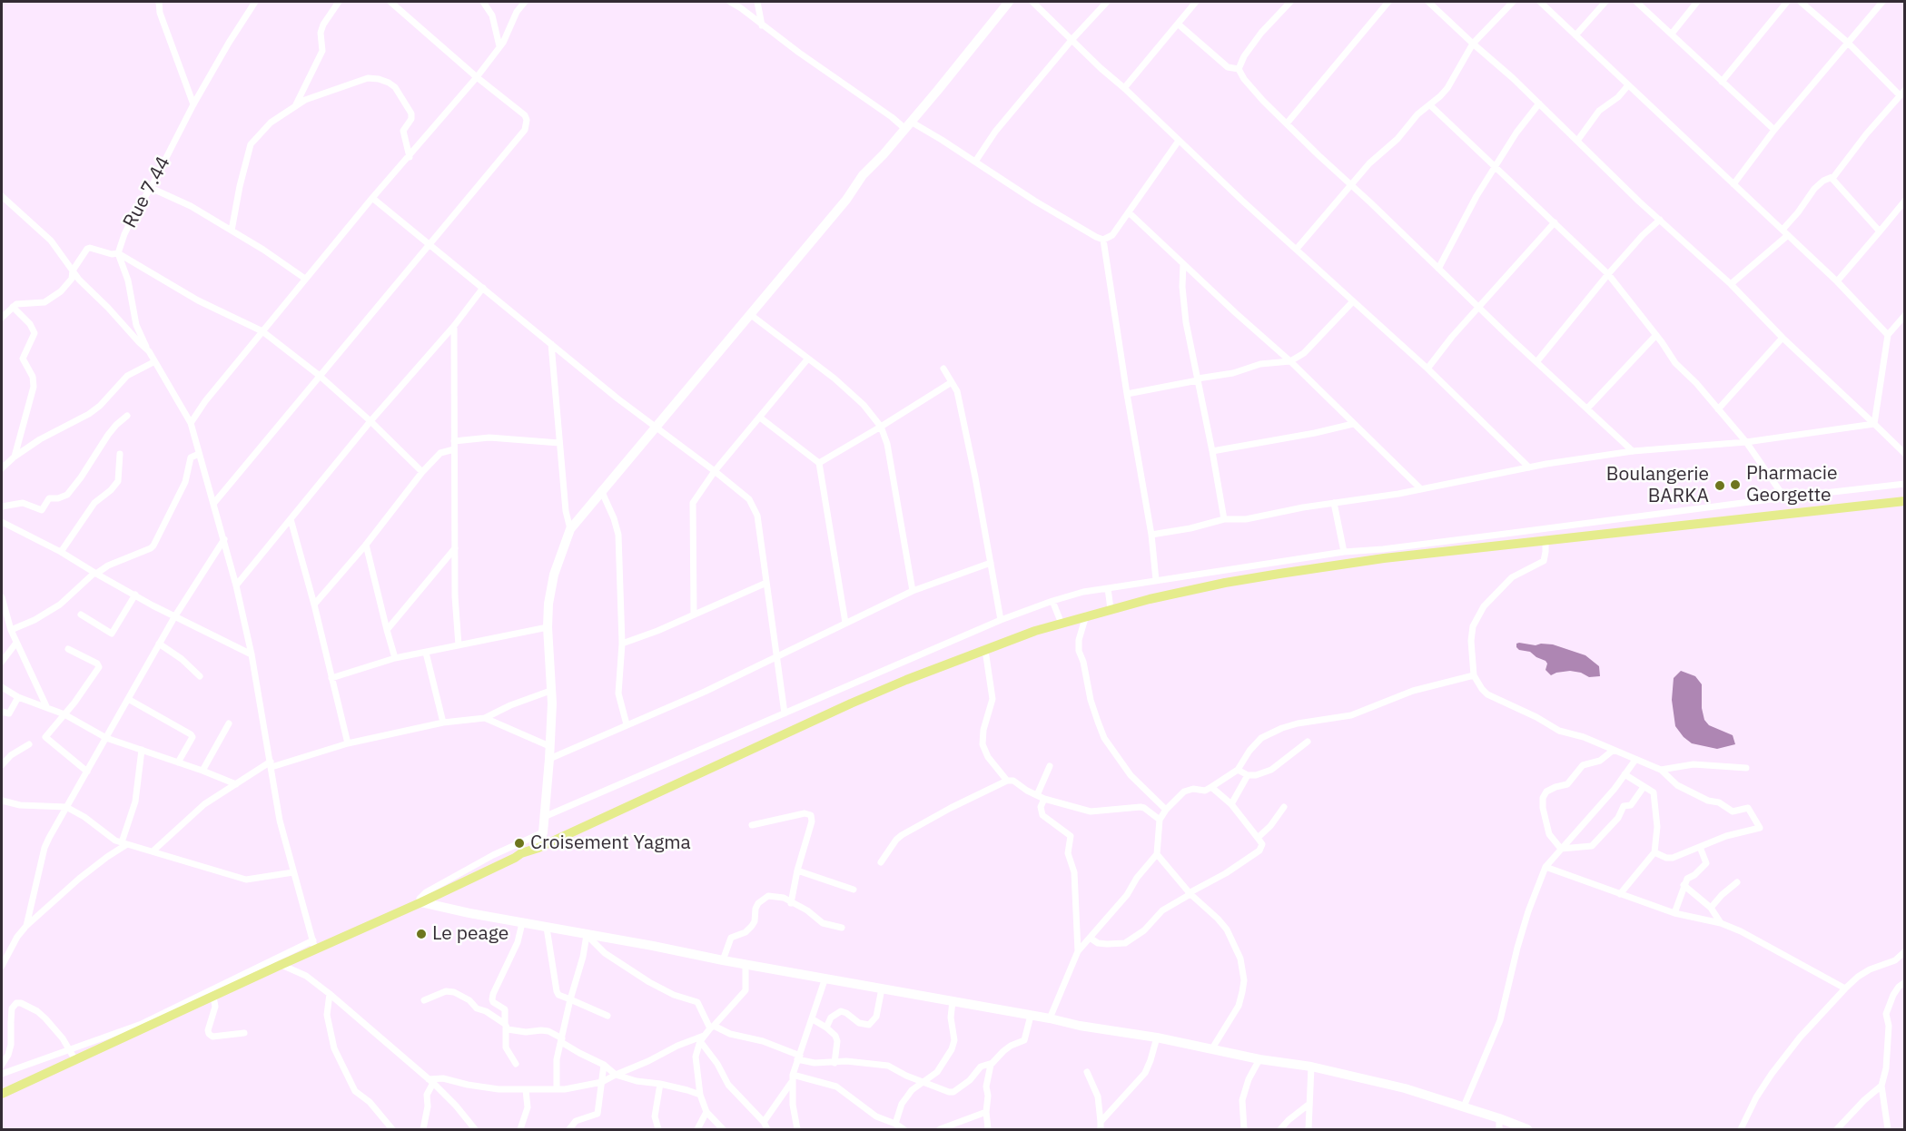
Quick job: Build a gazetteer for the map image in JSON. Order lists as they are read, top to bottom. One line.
{"streets":{"street":["Rue 7.44"]},"places":["Pharmacie Georgette","Boulangerie BARKA","Croisement Yagma","Le peage"]}
